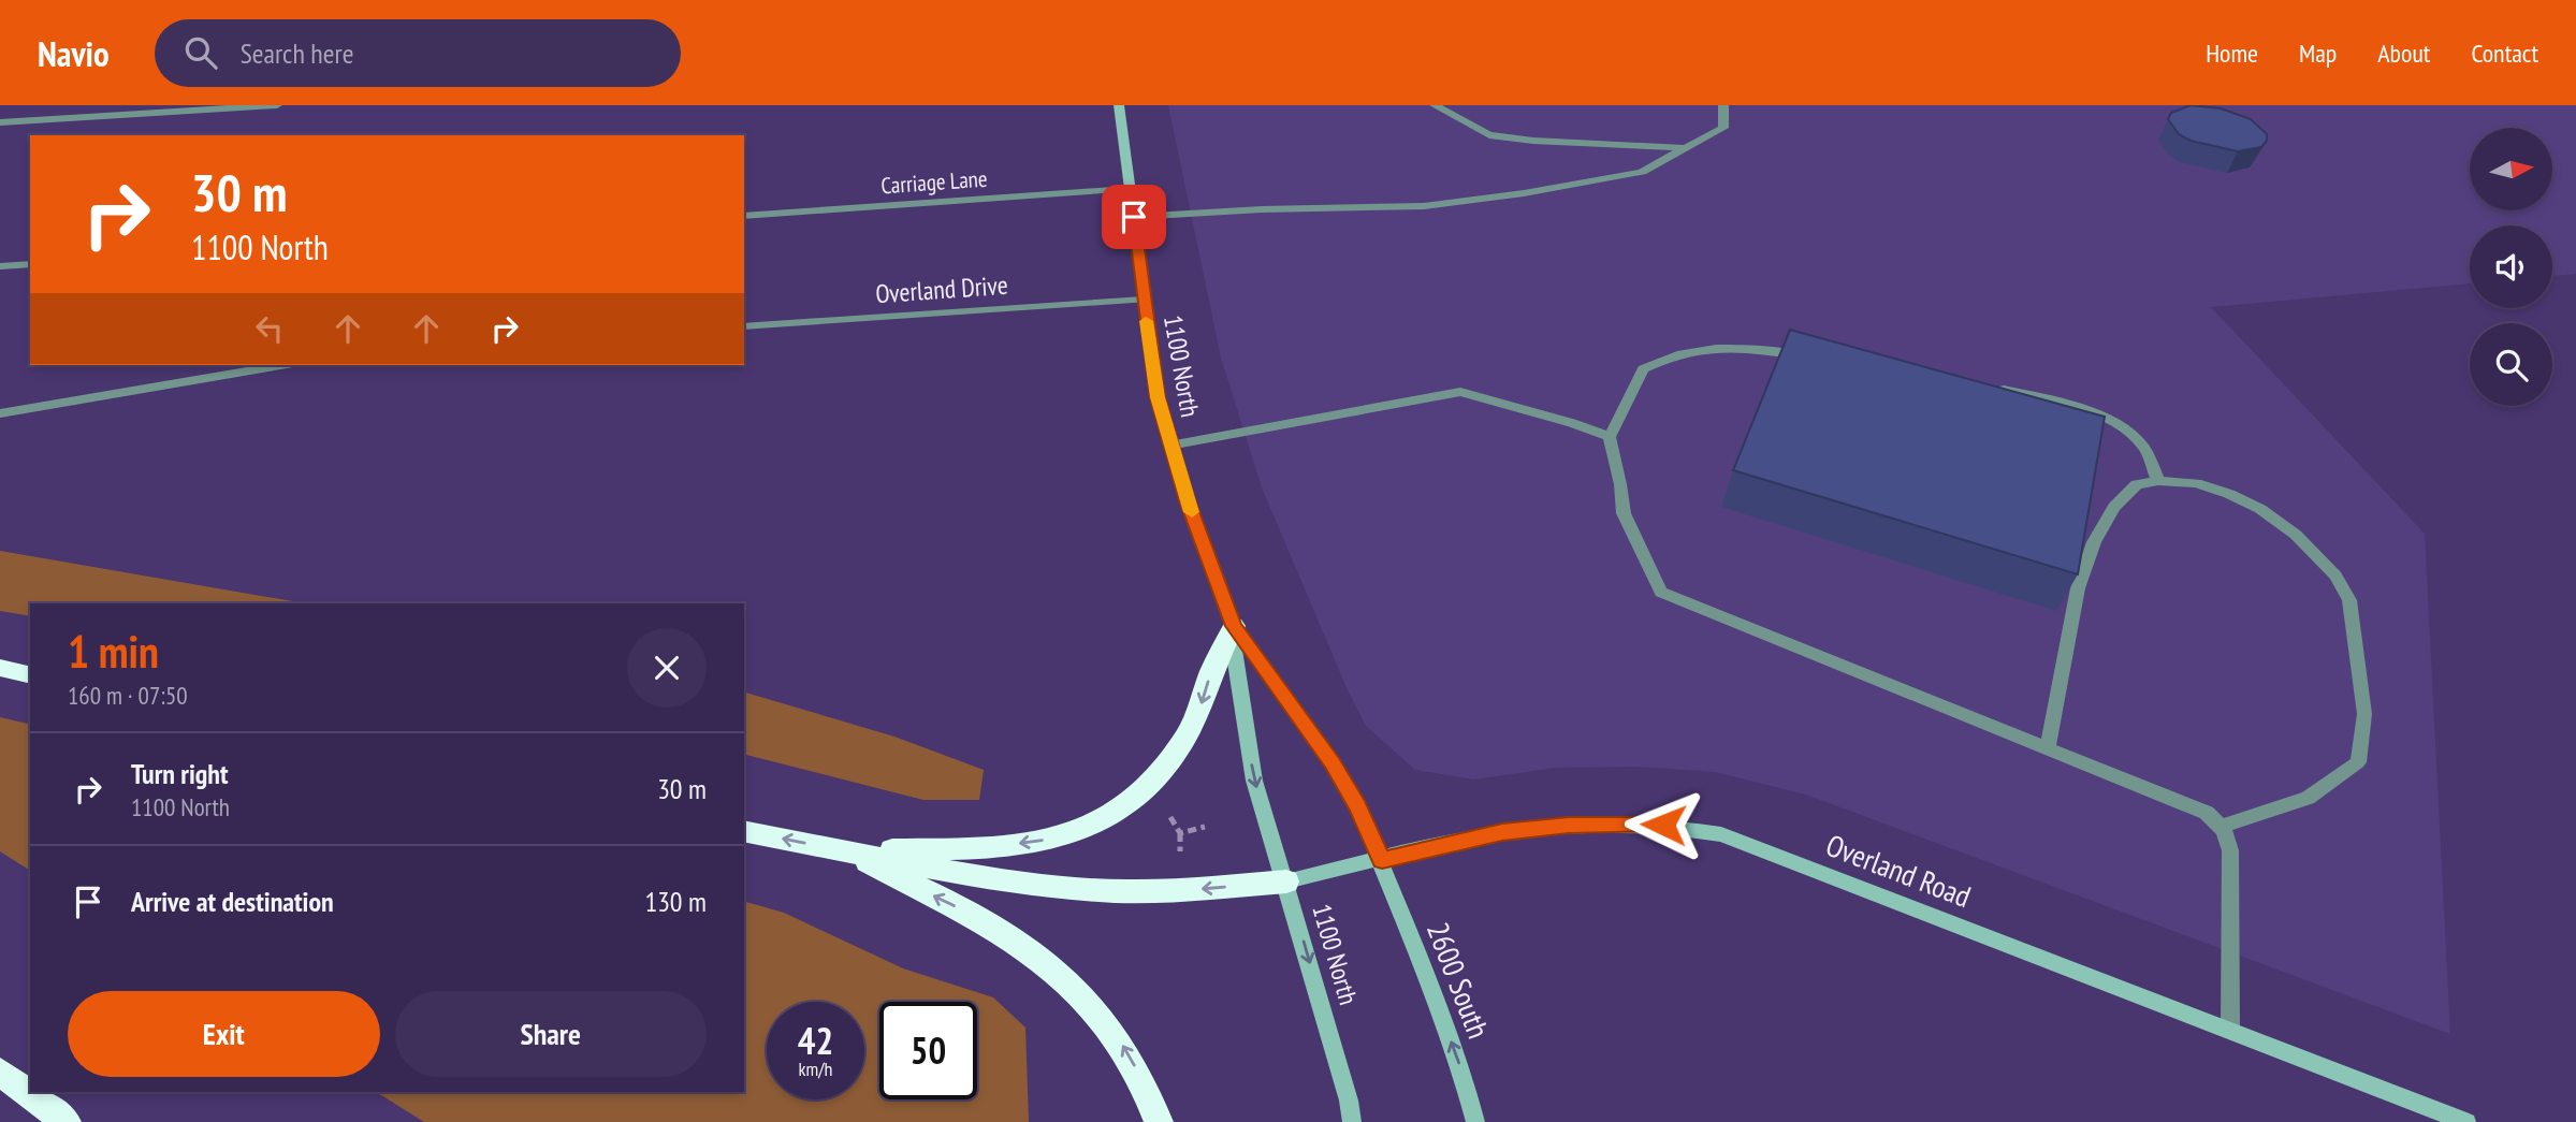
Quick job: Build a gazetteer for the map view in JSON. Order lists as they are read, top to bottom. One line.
{"streets":{"main road":["1100 North","Overland Road","2600 South"],"street":["Carriage Lane","Overland Drive"]},"crossings":[["Carriage Lane","1100 North"],["Overland Drive","1100 North"],["1100 North","Overland Road"],["1100 North","2600 South"],["Overland Road","2600 South"]],"one_way":["2600 South"],"north":"right","page":{"header":"Navio","search":"Search here","nav":["Home","Map","About","Contact"],"turn":["30 m","1100 North"],"heading":["1 min","160 m · 07:50"],"list":[{"name":"Turn right","note":"1100 North","value":"30 m"},{"name":"Arrive at destination","value":"130 m"}],"buttons":["Exit","Share"],"speed":"42 km/h","limit":"50"}}
